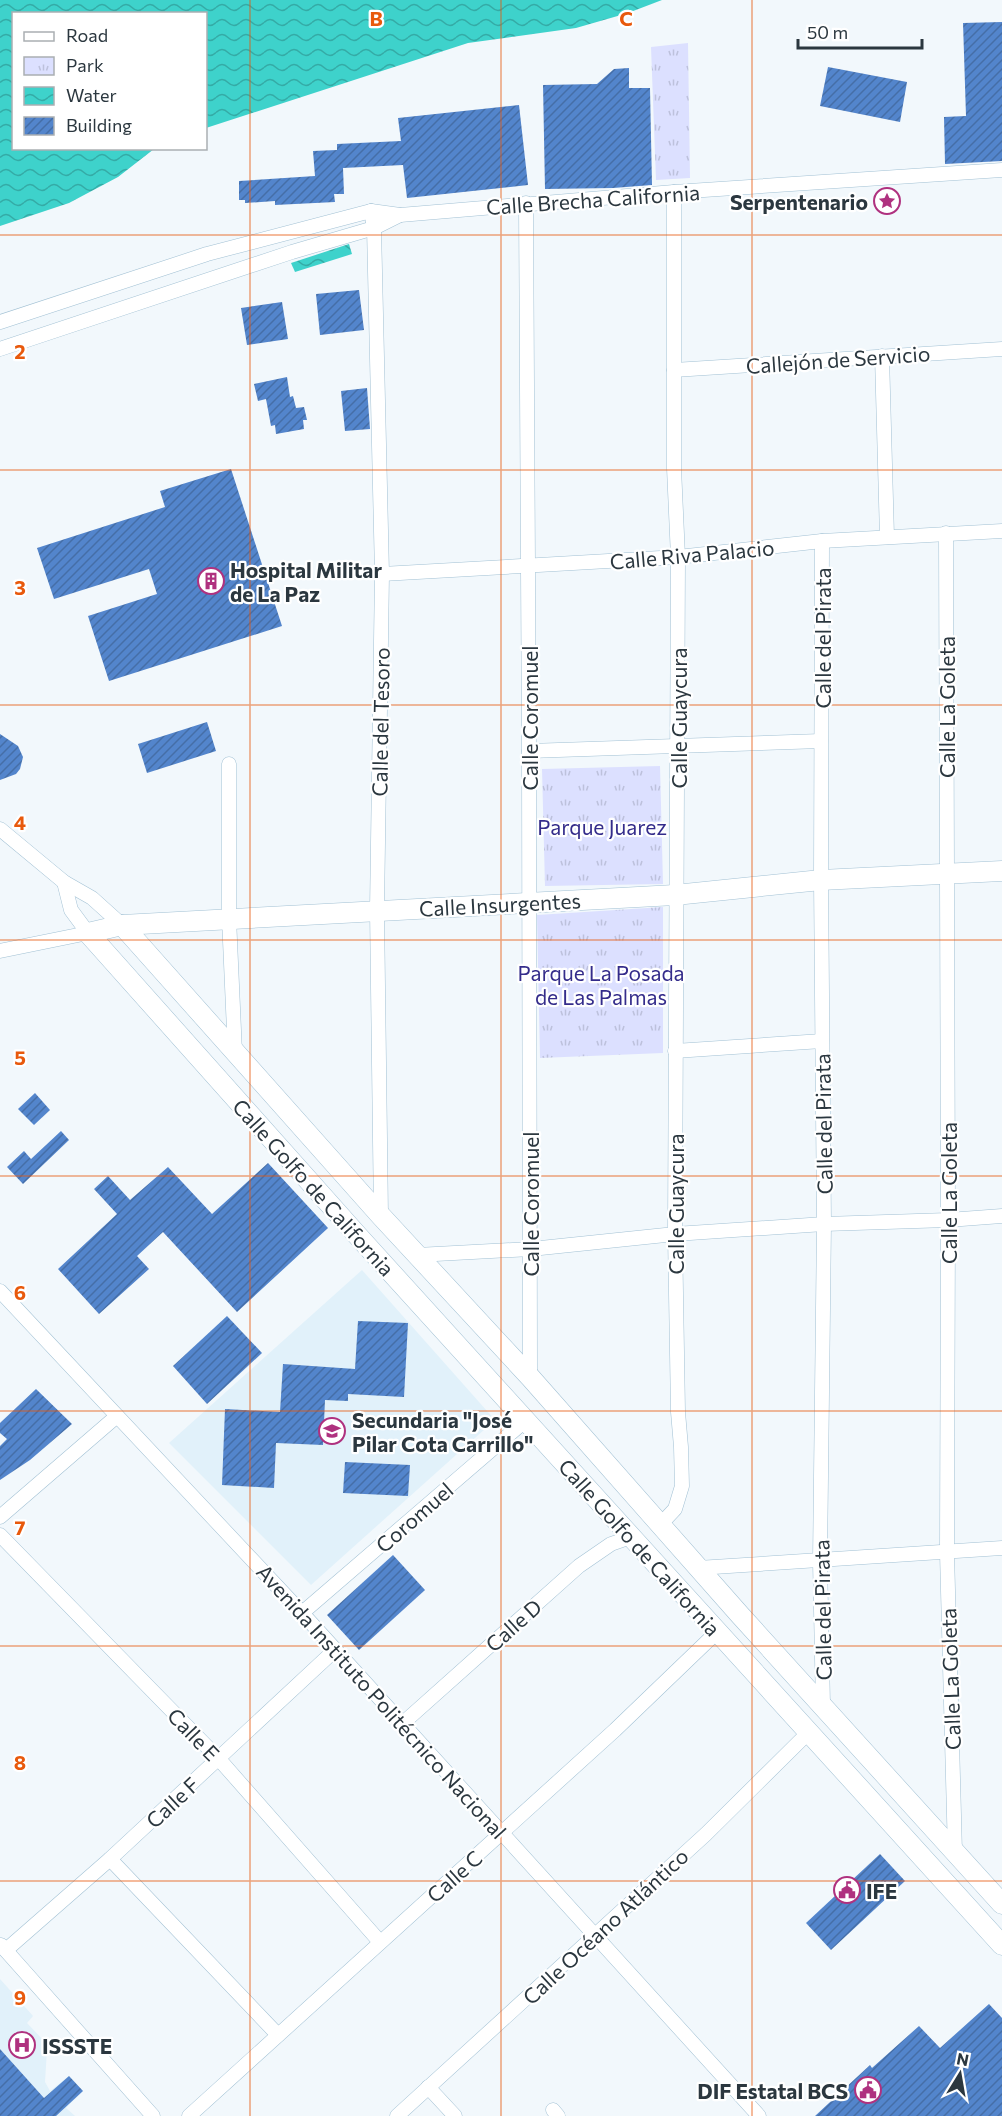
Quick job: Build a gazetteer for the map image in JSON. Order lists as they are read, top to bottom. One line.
{"streets":{"street":["Calle Brecha California","Callejón de Servicio","Calle Riva Palacio","Calle del Pirata","Calle La Goleta","Calle Coromuel","Calle Guaycura","Calle del Tesoro","Calle Insurgentes","Calle Golfo de California","Coromuel","Calle D","Avenida Instituto Politécnico Nacional","Calle E","Calle F","Calle C","Calle Océano Atlántico"]},"crossings":[["Calle Brecha California","Calle Coromuel"],["Calle Brecha California","Calle Guaycura"],["Callejón de Servicio","Calle Guaycura"],["Calle Riva Palacio","Calle del Pirata"],["Calle Riva Palacio","Calle La Goleta"],["Calle Riva Palacio","Calle Coromuel"],["Calle Riva Palacio","Calle Guaycura"],["Calle Riva Palacio","Calle del Tesoro"],["Calle del Pirata","Calle Insurgentes"],["Calle del Pirata","Calle Golfo de California"],["Calle La Goleta","Calle Insurgentes"],["Calle La Goleta","Calle Golfo de California"],["Calle Coromuel","Calle Insurgentes"],["Calle Coromuel","Calle Golfo de California"],["Calle Guaycura","Calle Insurgentes"],["Calle Guaycura","Calle Golfo de California"],["Calle del Tesoro","Calle Insurgentes"],["Calle del Tesoro","Calle Golfo de California"],["Calle Insurgentes","Calle Golfo de California"],["Calle Golfo de California","Coromuel"],["Calle Golfo de California","Calle D"],["Calle Golfo de California","Calle C"],["Calle Golfo de California","Calle Océano Atlántico"],["Coromuel","Avenida Instituto Politécnico Nacional"],["Calle D","Avenida Instituto Politécnico Nacional"],["Avenida Instituto Politécnico Nacional","Calle F"],["Avenida Instituto Politécnico Nacional","Calle C"],["Avenida Instituto Politécnico Nacional","Calle Océano Atlántico"],["Calle E","Calle F"],["Calle E","Calle C"]],"parks":["Parque Juarez","Parque La Posada de Las Palmas"],"places":{"place":["Serpentenario"],"building":["Hospital Militar de La Paz"],"school or university":["Secundaria \"José Pilar Cota Carrillo\""],"public building":["IFE","DIF Estatal BCS"],"hospital":["ISSSTE"]},"legend":["Road","Park","Water","Building"],"scale_bar":"50 m","north":"top","grid":{"columns":["B","C"],"rows":["2","3","4","5","6","7","8","9"]}}
